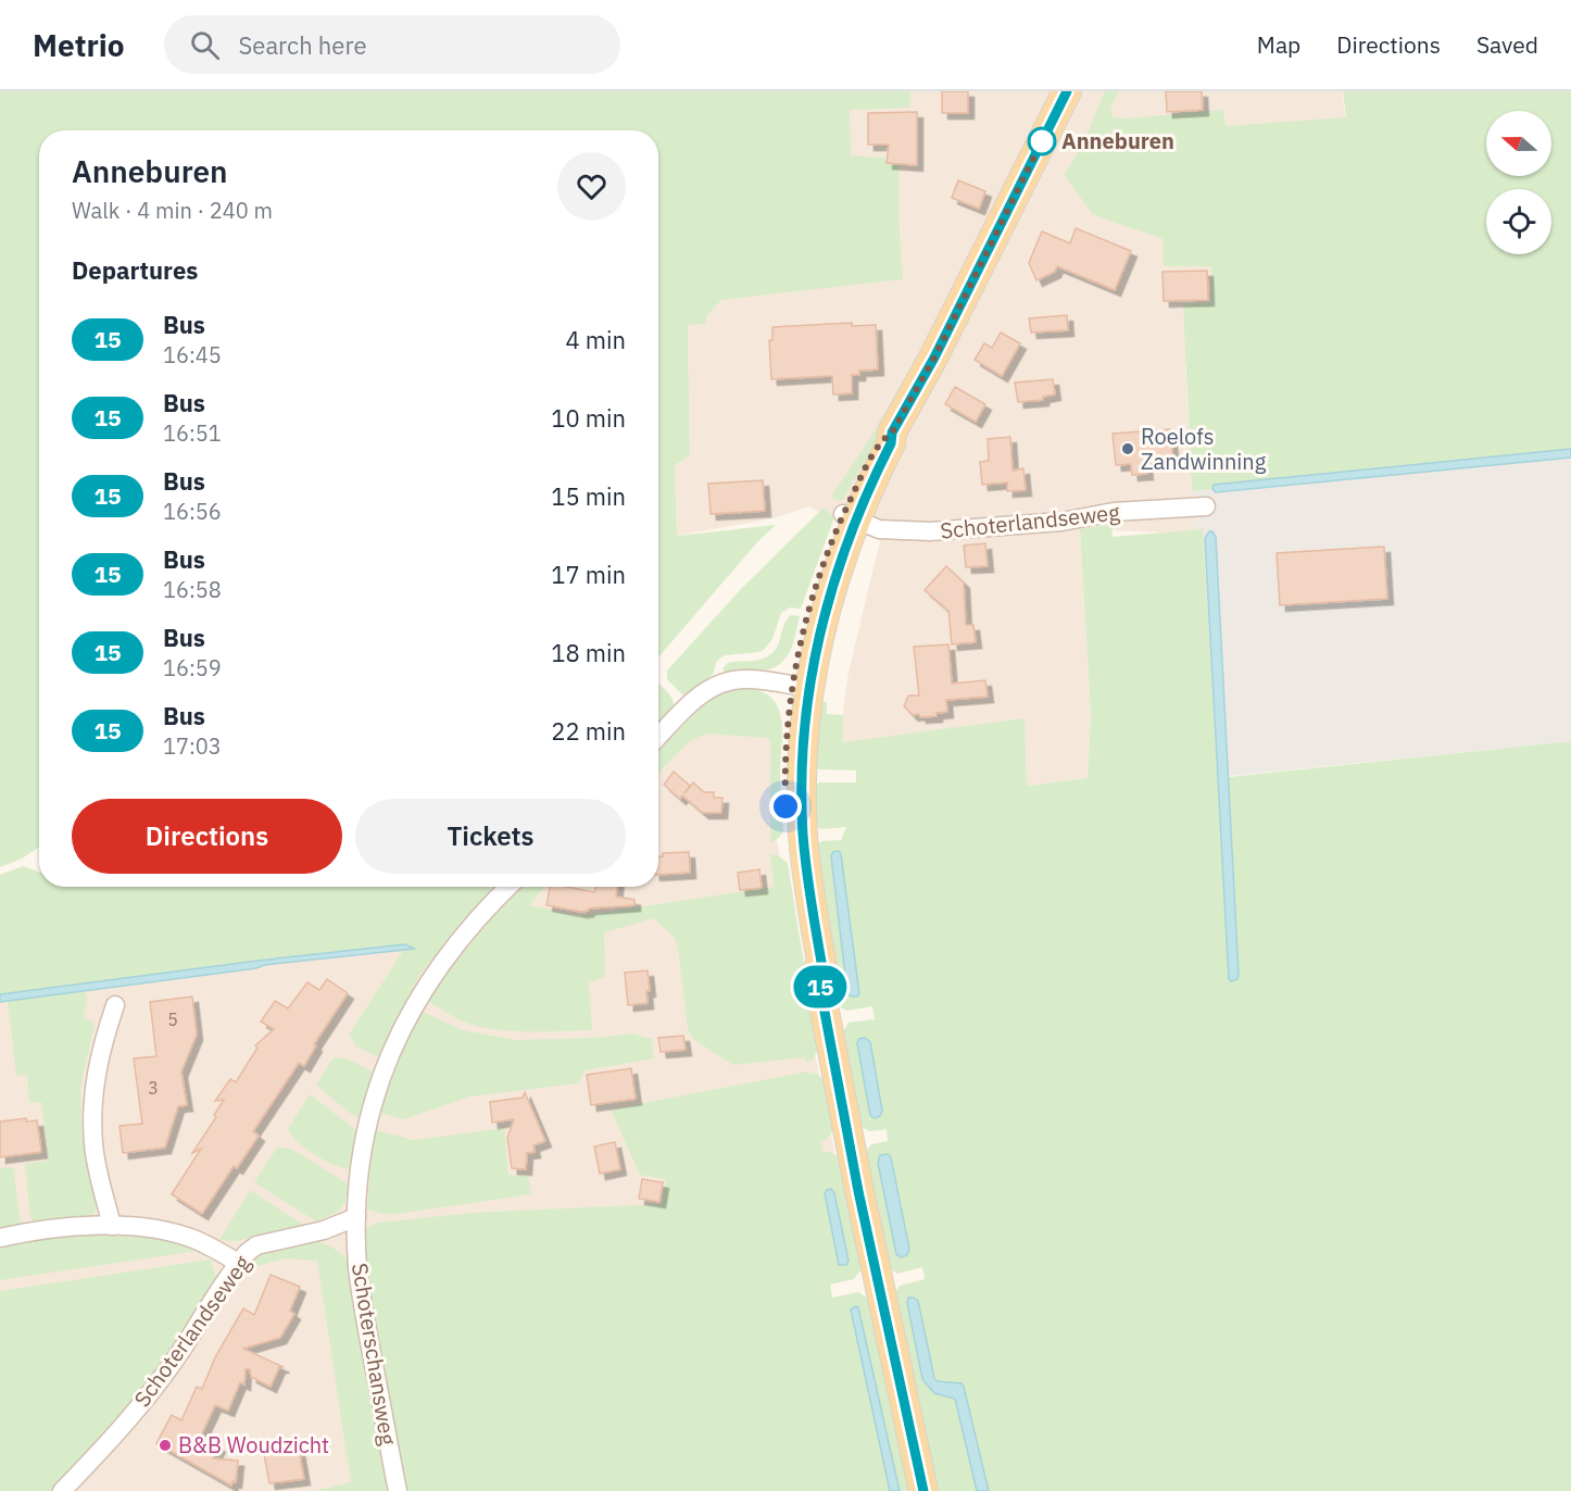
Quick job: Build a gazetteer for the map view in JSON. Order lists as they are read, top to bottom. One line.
{"streets":{"street":["Schoterlandseweg","Schoterschansweg"]},"crossings":[["Schoterlandseweg","Schoterschansweg"]],"places":["Anneburen","Roelofs Zandwinning","B&B Woudzicht"],"lines":["bus line 15"],"house_numbers":["5","3"],"north":"left","page":{"header":"Metrio","search":"Search here","nav":["Map","Directions","Saved"],"on_map":"15","heading":[["Anneburen","Walk · 4 min · 240 m"],"Departures"],"list":[{"mark":"15","name":"Bus","note":"16:45","value":"4 min"},{"mark":"15","name":"Bus","note":"16:51","value":"10 min"},{"mark":"15","name":"Bus","note":"16:56","value":"15 min"},{"mark":"15","name":"Bus","note":"16:58","value":"17 min"},{"mark":"15","name":"Bus","note":"16:59","value":"18 min"},{"mark":"15","name":"Bus","note":"17:03","value":"22 min"}],"buttons":["Directions","Tickets"]}}
